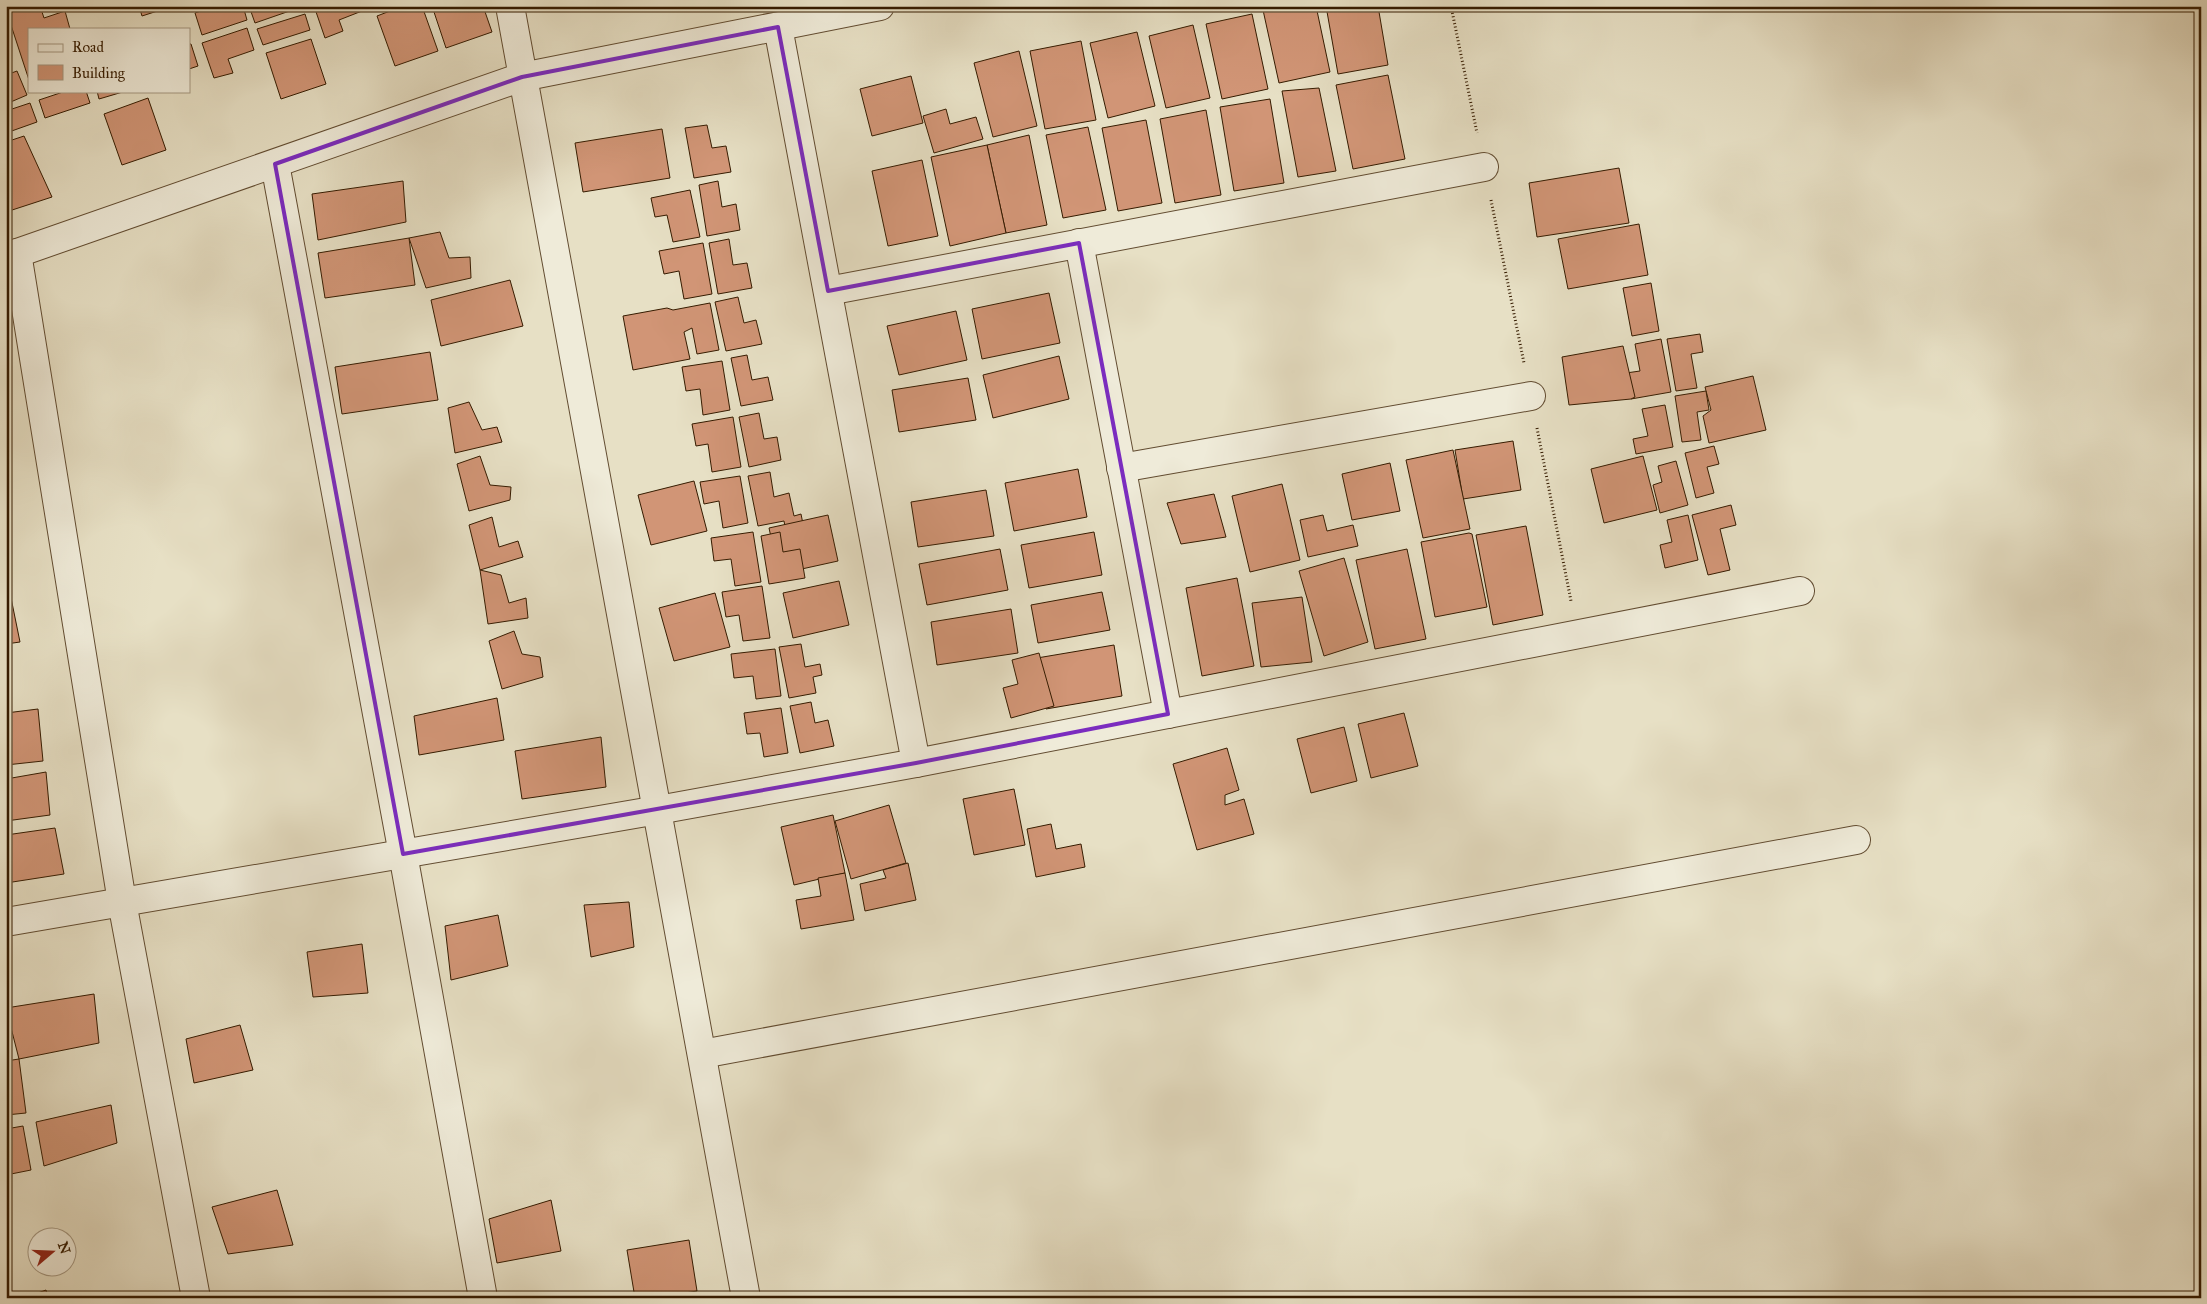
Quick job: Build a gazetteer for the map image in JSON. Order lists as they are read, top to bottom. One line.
{"legend":["Road","Building"],"north":"right"}
